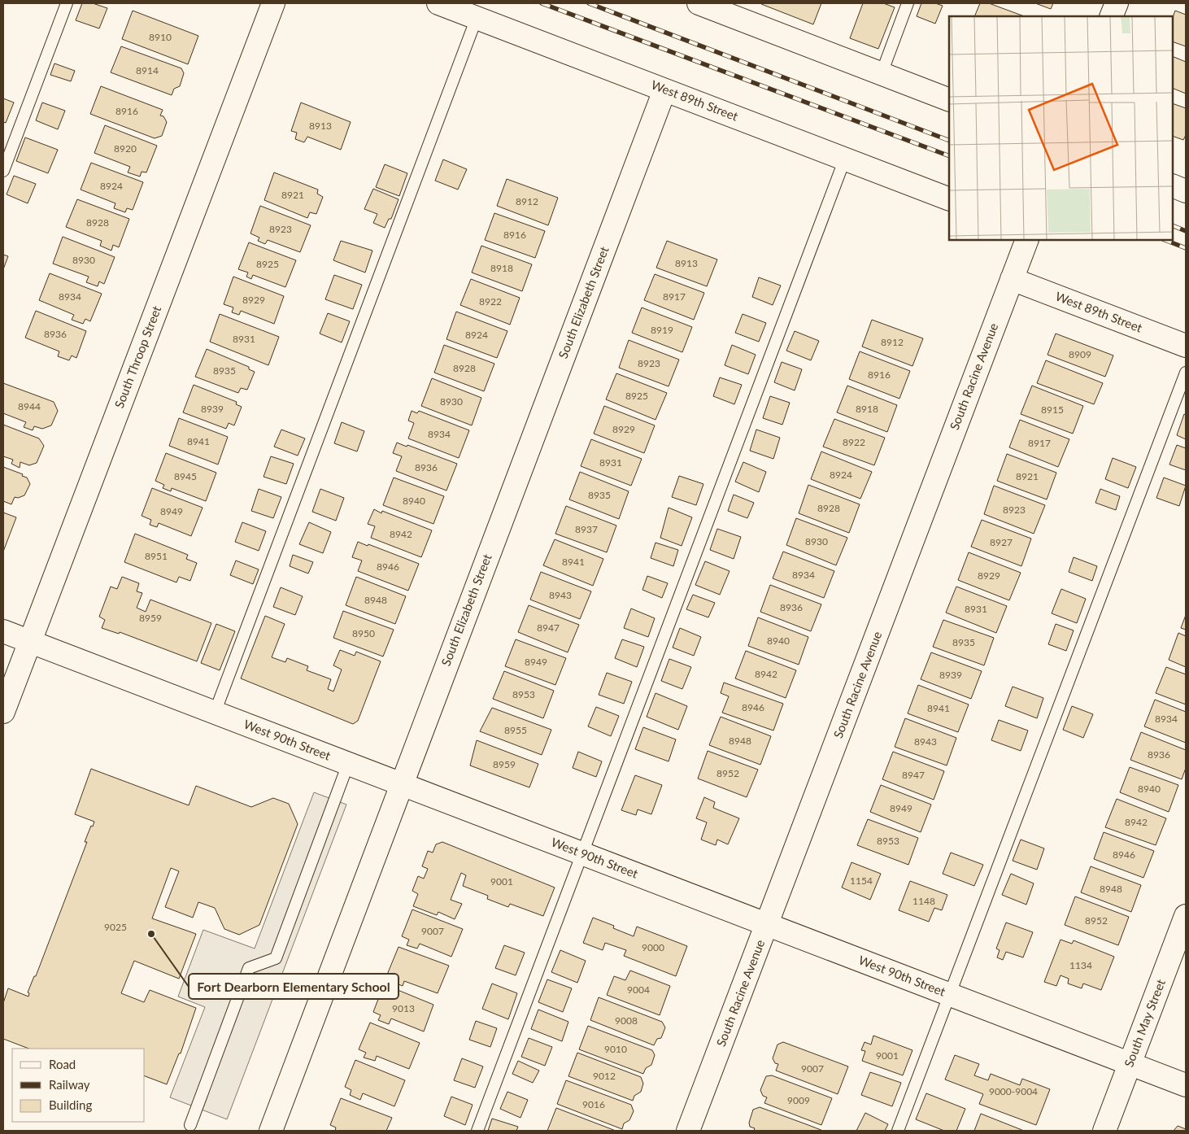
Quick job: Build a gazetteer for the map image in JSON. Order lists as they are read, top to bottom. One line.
{"streets":{"street":["West 89th Street","South Elizabeth Street","South Throop Street","South Racine Avenue","West 90th Street","South May Street"]},"crossings":[["West 89th Street","South Elizabeth Street"],["West 89th Street","South Racine Avenue"],["South Elizabeth Street","West 90th Street"],["South Throop Street","West 90th Street"],["South Racine Avenue","West 90th Street"],["West 90th Street","South May Street"]],"places":["Fort Dearborn Elementary School"],"house_numbers":["8910","8914","8916","8913","8920","8924","8921","8912","8928","8923","8916","8930","8913","8925","8918","8934","8917","8929","8922","8919","8936","8924","8931","8912","8909","8923","8928","8935","8916","8925","8930","8944","8939","8918","8915","8929","8934","8941","8922","8917","8931","8936","8924","8945","8921","8935","8940","8928","8923","8949","8937","8942","8930","8927","8951","8941","8946","8934","8929","8943","8948","8936","8931","8959","8947","8950","8940","8935","8949","8942","8939","8953","8946","8941","8934","8955","8948","8943","8936","8959","8952","8947","8940","8949","8942","8953","8946","1154","9001","8948","1148","8952","9025","9007","9000","1134","9004","9013","9008","9010","9001","9007","9012","9000-9004","9009","9016"],"legend":["Road","Railway","Building"]}
